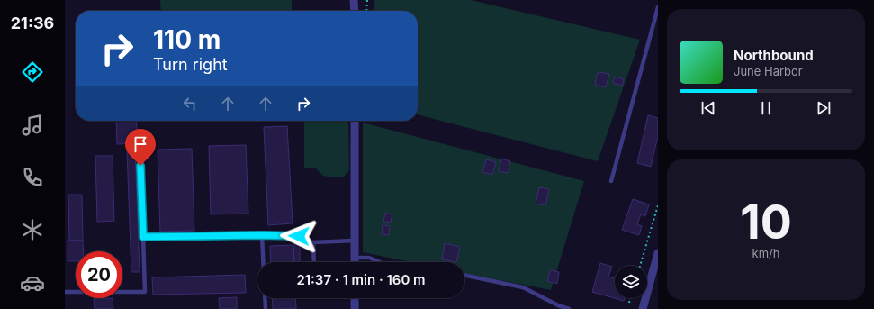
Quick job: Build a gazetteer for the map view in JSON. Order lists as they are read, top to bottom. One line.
{"page":{"tabs":"21:36","turn":["110 m","Turn right"],"song":["Northbound","June Harbor"],"tile":["10","km/h"],"limit":"20","trip":"21:37 · 1 min · 160 m"}}
